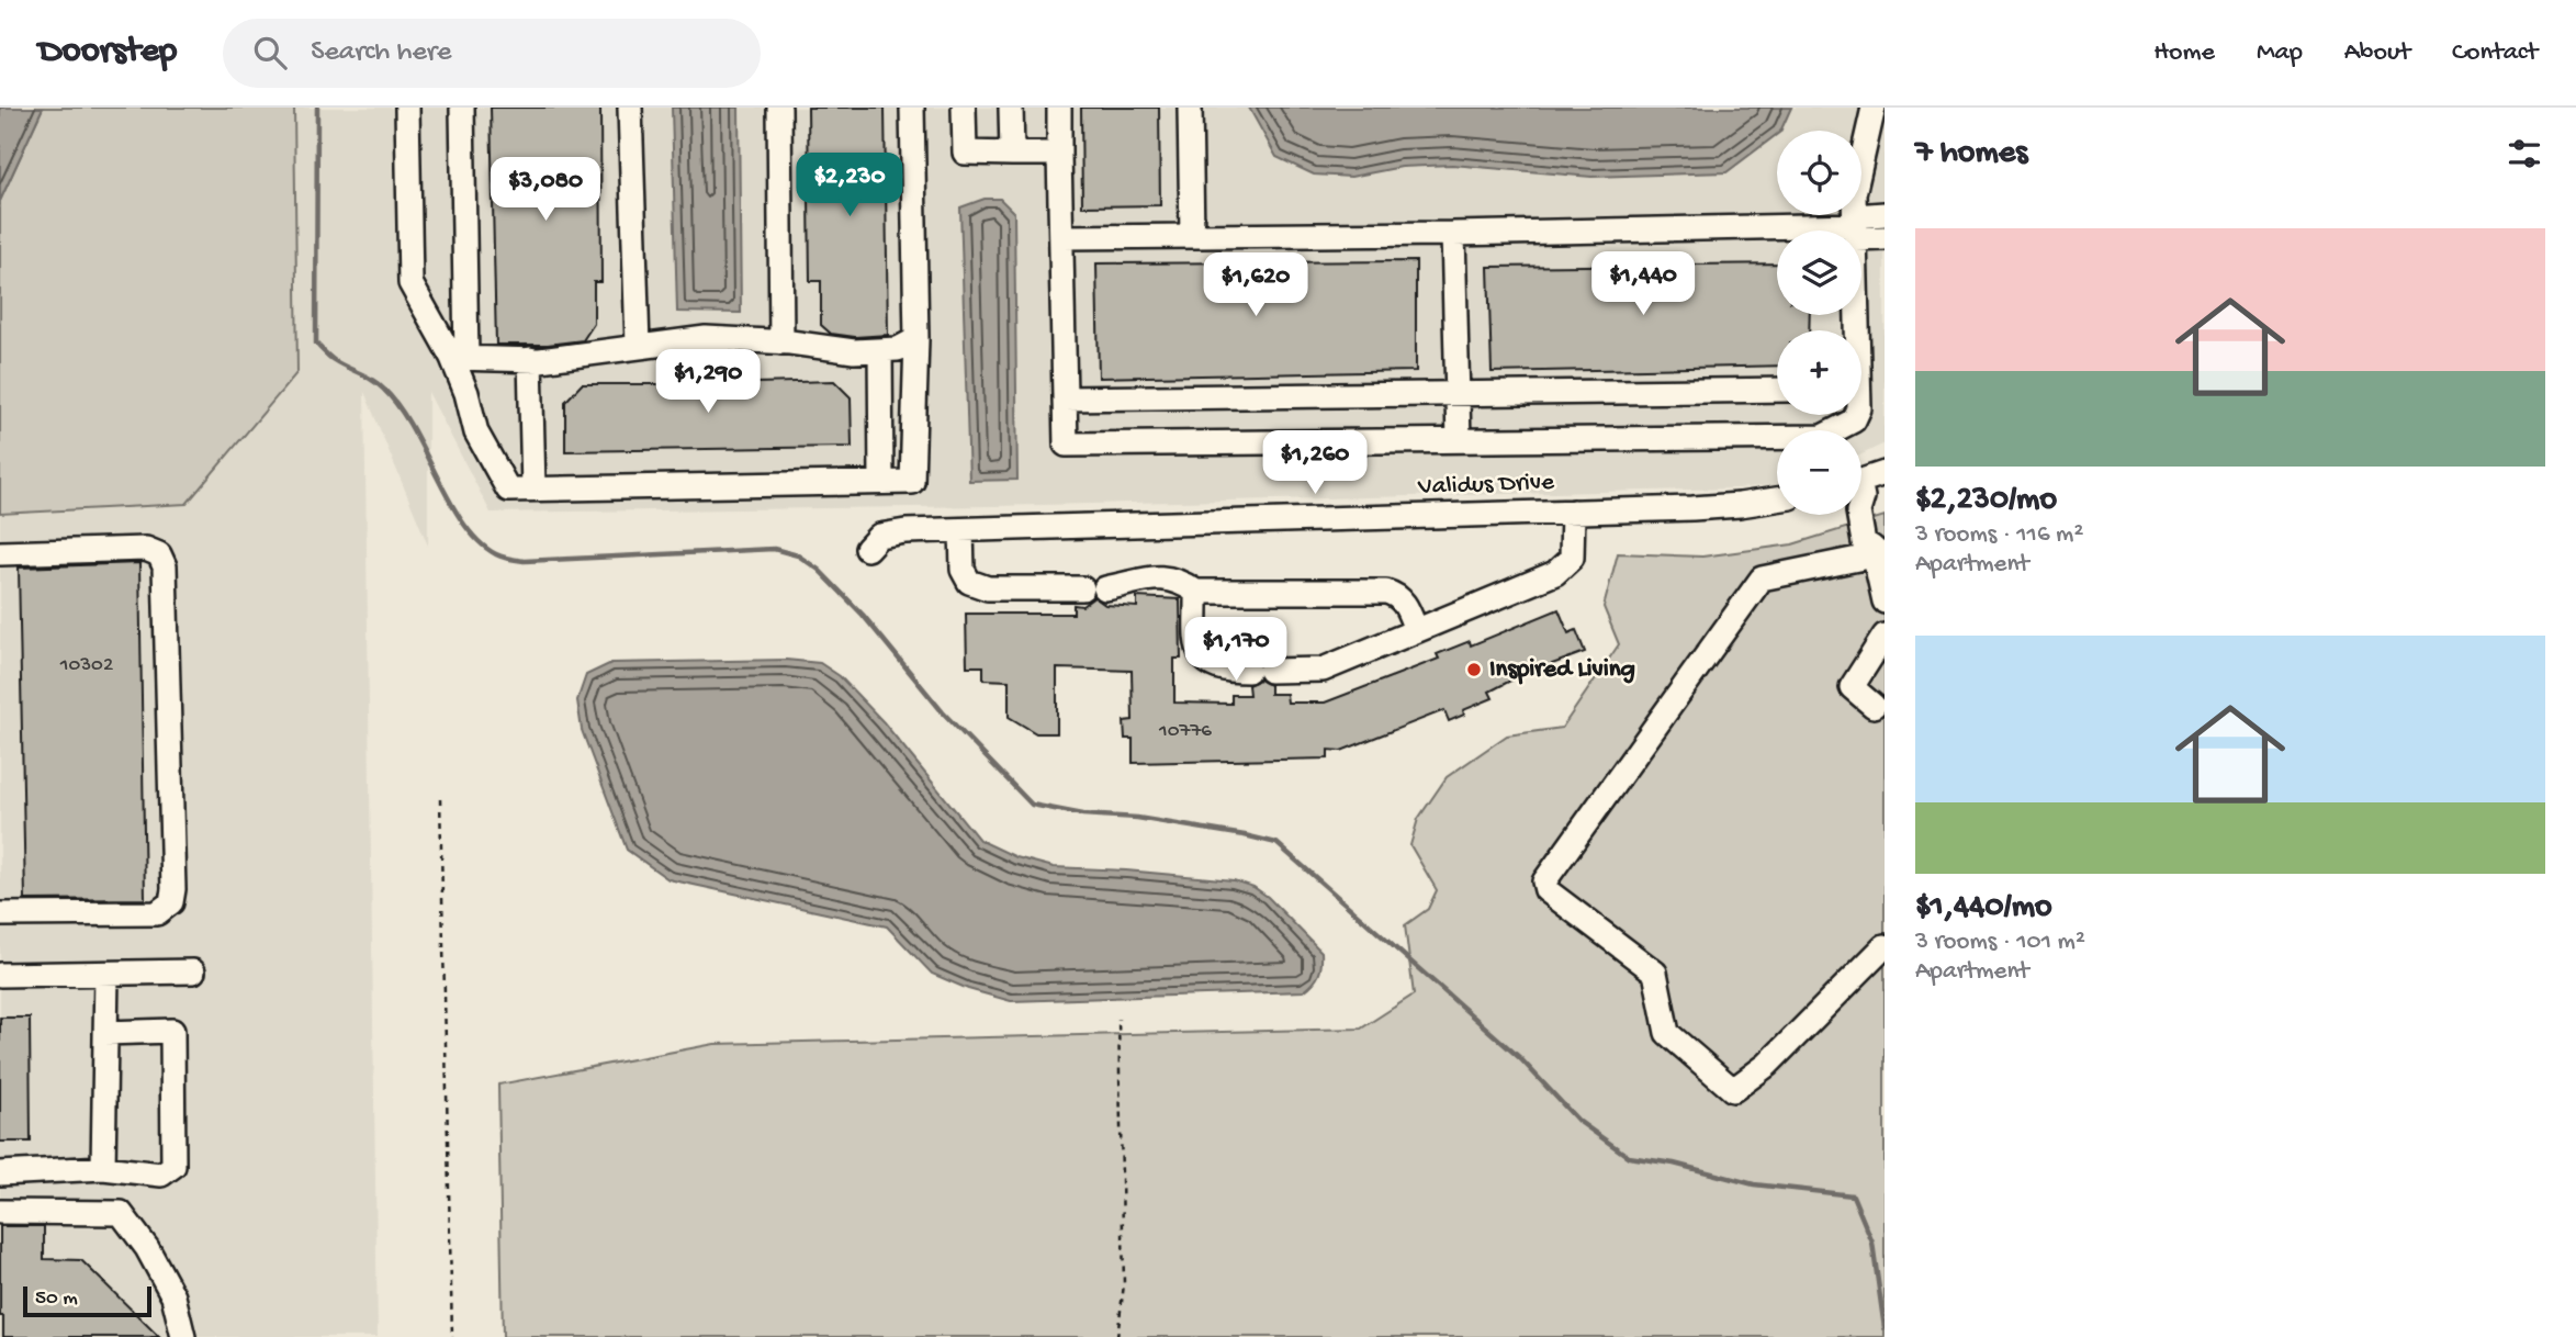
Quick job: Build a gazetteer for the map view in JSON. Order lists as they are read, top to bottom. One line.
{"streets":{"street":["Validus Drive"]},"places":["Inspired Living"],"house_numbers":["10302","10776"],"scale_bar":"50 m","page":{"header":"Doorstep","search":"Search here","nav":["Home","Map","About","Contact"],"heading":"7 homes","map_buttons":["+","−"],"price":["$2,230","$3,080","$1,440","$1,620","$1,290","$1,260","$1,170"],"list":[{"name":"$2,230/mo","note":"3 rooms · 116 m² · Apartment"},{"name":"$1,440/mo","note":"3 rooms · 101 m² · Apartment"}],"scale":"50 m"}}
